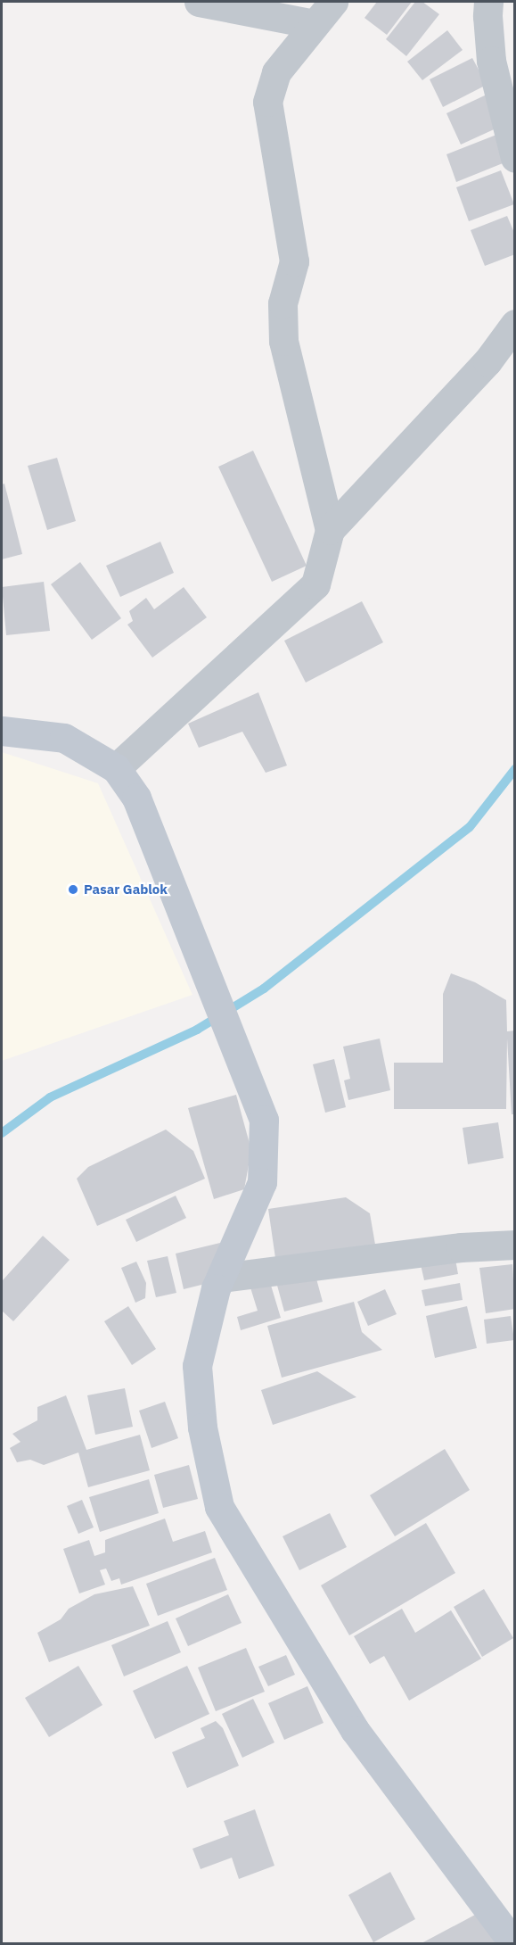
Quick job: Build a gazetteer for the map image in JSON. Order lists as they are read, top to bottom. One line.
{"places":["Pasar Gablok"]}
